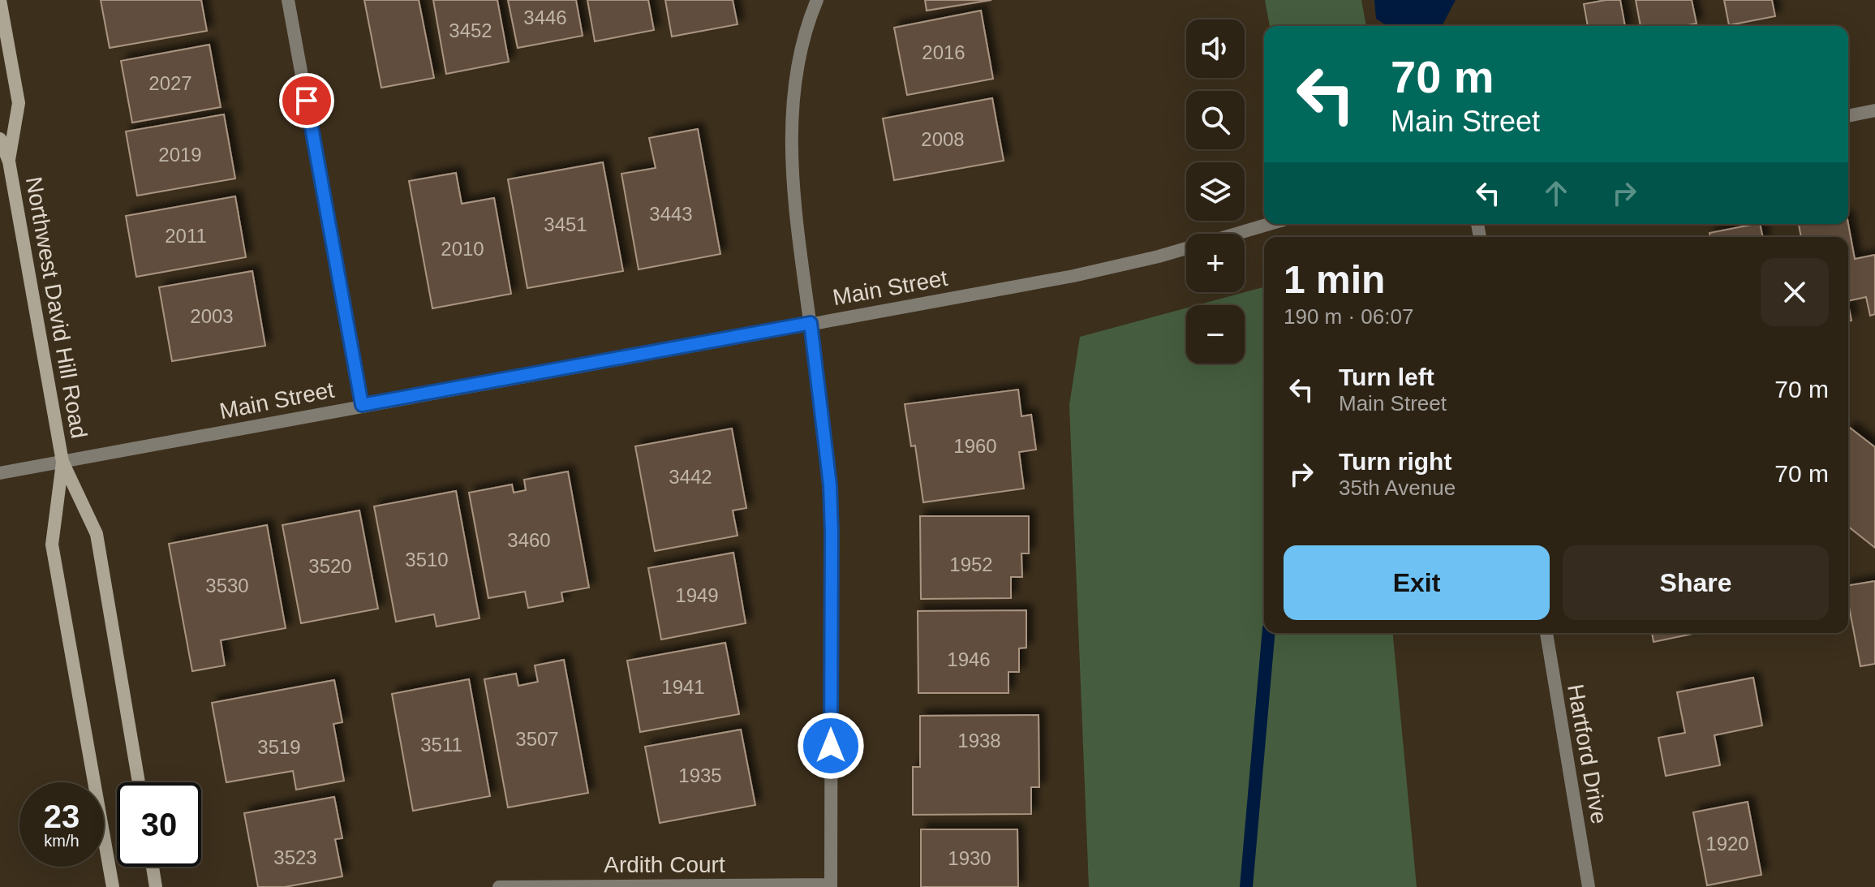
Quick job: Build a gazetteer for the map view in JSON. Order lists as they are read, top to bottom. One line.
{"streets":{"street":["Main Street","Northwest David Hill Road","Hartford Drive","Ardith Court"]},"crossings":[["Main Street","Northwest David Hill Road"]],"house_numbers":["3446","3452","2016","2027","2008","2019","3443","3451","2011","2010","2003","1960","3442","3460","3510","1952","3520","3530","1949","1946","1941","3507","1938","3511","3519","1935","1920","3523","1930"],"page":{"map_buttons":["+","−"],"turn":["70 m","Main Street"],"heading":["1 min","190 m · 06:07"],"list":[{"name":"Turn left","note":"Main Street","value":"70 m"},{"name":"Turn right","note":"35th Avenue","value":"70 m"}],"buttons":["Exit","Share"],"speed":"23 km/h","limit":"30"}}
